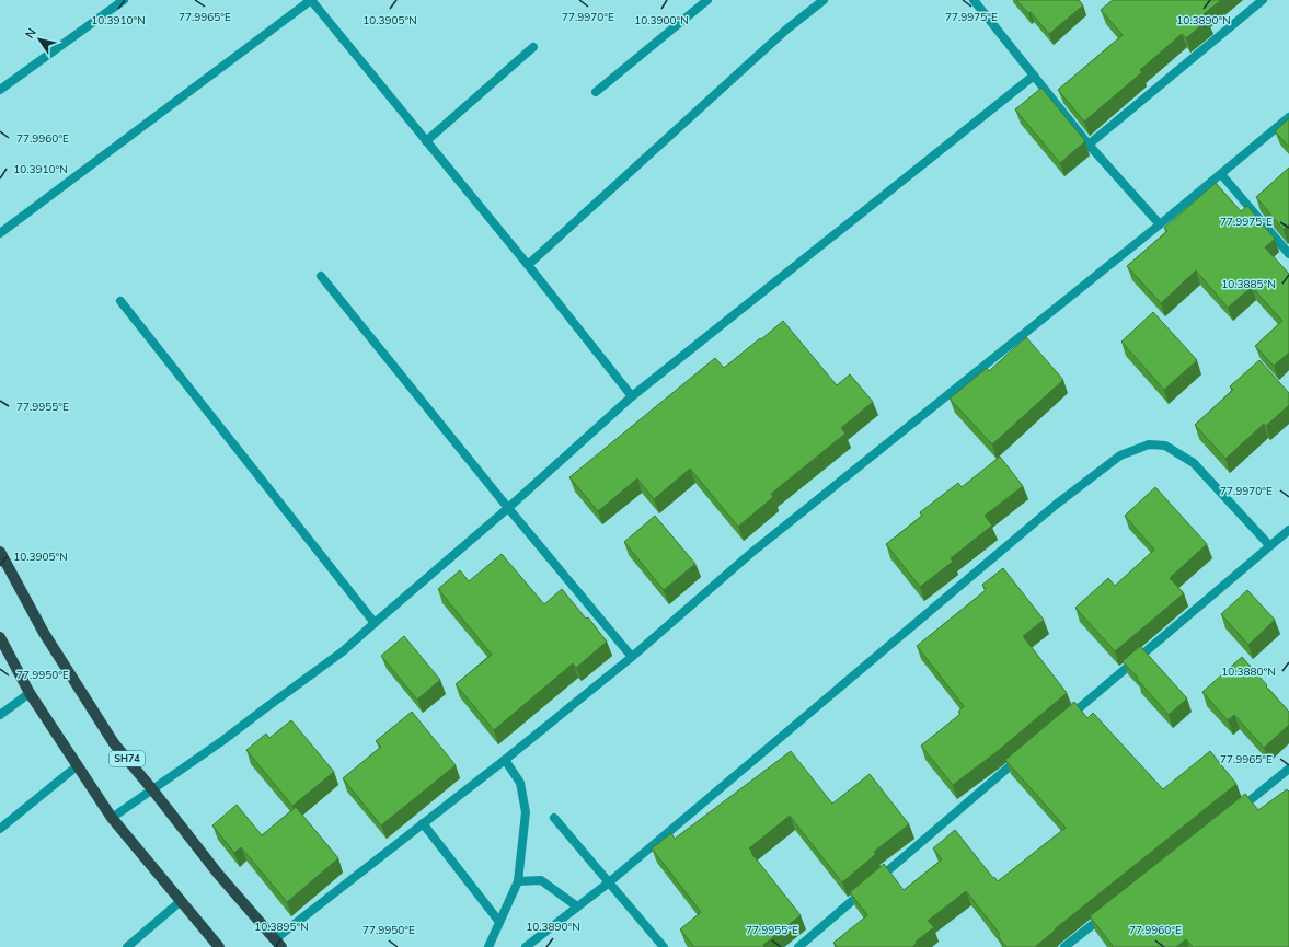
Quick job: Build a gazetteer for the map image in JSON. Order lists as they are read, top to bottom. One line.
{"streets":{"main road":["SH74"]},"north":"top left","coordinates":["77.9975°E","77.9970°E","77.9965°E","10.3910°N","10.3905°N","10.3900°N","10.3890°N","77.9960°E","10.3885°N","77.9955°E","10.3880°N","77.9950°E","10.3895°N"]}
